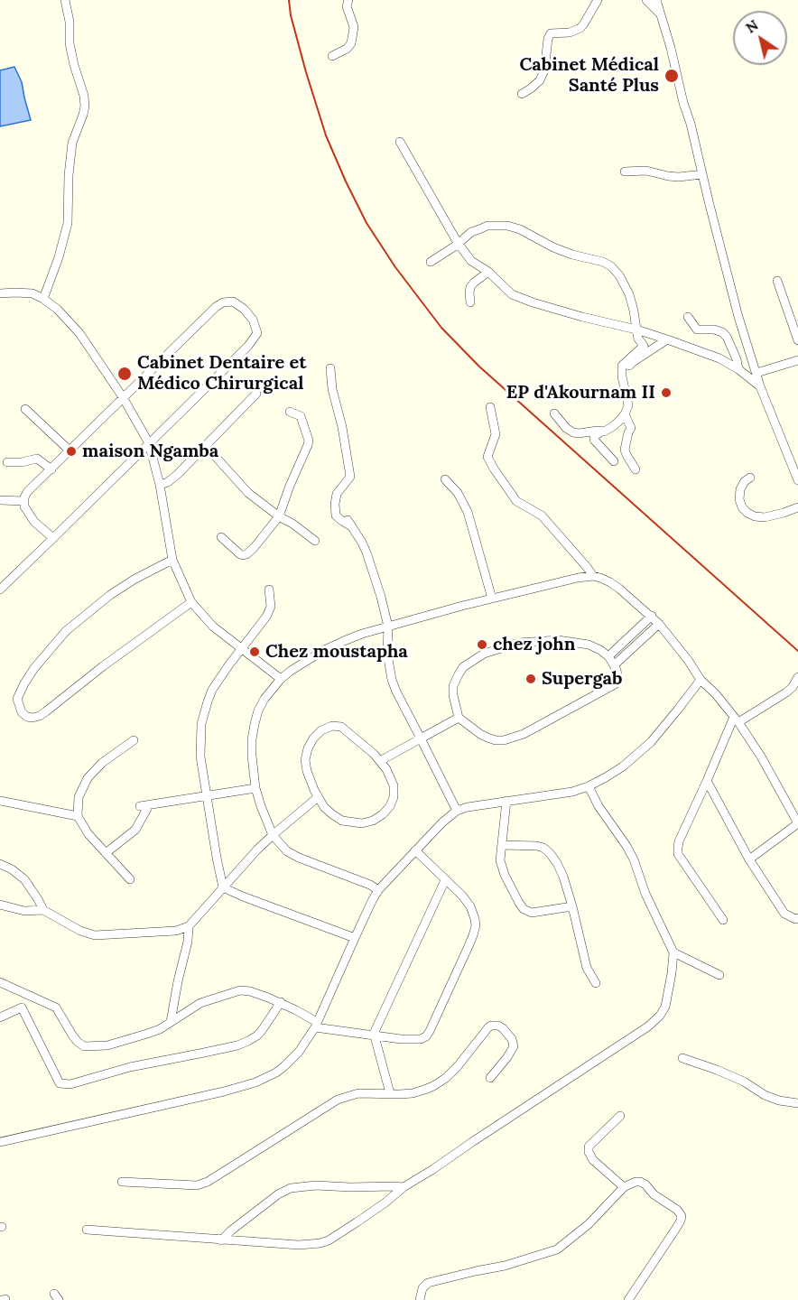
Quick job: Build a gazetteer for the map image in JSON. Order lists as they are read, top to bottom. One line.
{"places":["Cabinet Médical Santé Plus","Cabinet Dentaire et Médico Chirurgical","EP d'Akournam II","maison Ngamba","chez john","Chez moustapha","Supergab"],"north":"top left"}
